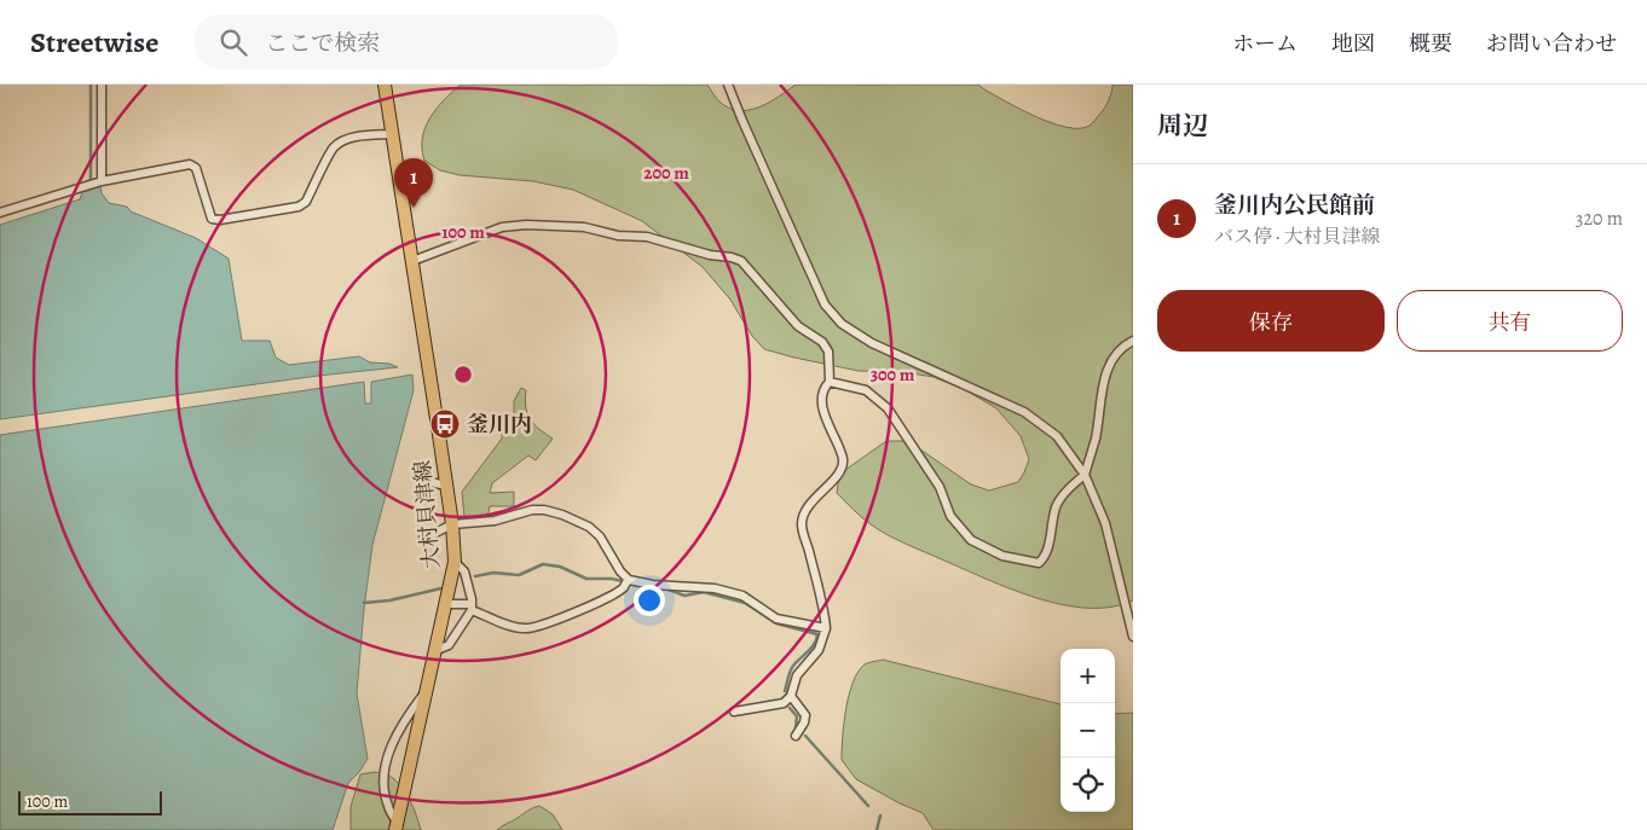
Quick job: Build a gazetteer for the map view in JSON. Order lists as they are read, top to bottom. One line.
{"streets":{"main road":["大村貝津線"]},"places":{"bus stop":["釜川内"]},"scale_bar":"100 m","page":{"header":"Streetwise","search":"ここで検索","nav":["ホーム","地図","概要","お問い合わせ"],"heading":"周辺","pins":"1","list":[{"mark":"1","name":"釜川内公民館前","note":"バス停 · 大村貝津線","value":"320 m"}],"buttons":["保存","共有"],"map_buttons":["+","−"],"scale":"100 m"},"rings":["200 m","100 m","300 m"]}
